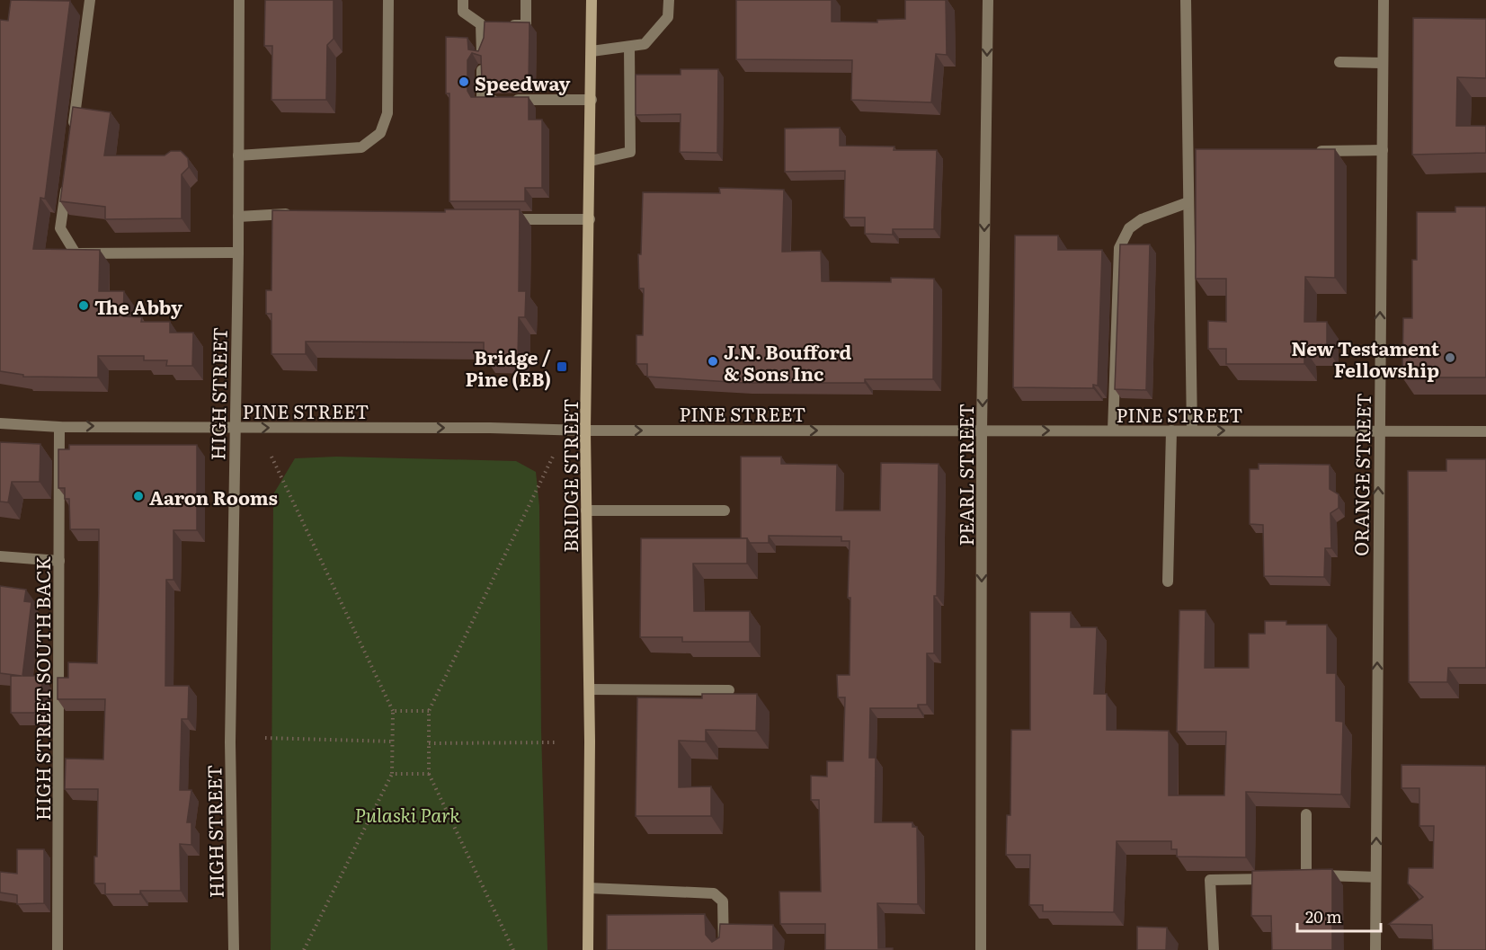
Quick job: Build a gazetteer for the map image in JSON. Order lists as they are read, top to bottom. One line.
{"streets":{"main road":["BRIDGE STREET"],"street":["HIGH STREET","PINE STREET","PEARL STREET","ORANGE STREET","HIGH STREET SOUTH BACK"]},"crossings":[["HIGH STREET","PINE STREET"],["PINE STREET","PEARL STREET"],["PINE STREET","ORANGE STREET"],["PINE STREET","BRIDGE STREET"],["PINE STREET","HIGH STREET SOUTH BACK"]],"one_way":["PINE STREET","PEARL STREET","ORANGE STREET"],"parks":["Pulaski Park"],"places":{"other":["Speedway","The Abby","New Testament Fellowship","J.N. Boufford & Sons Inc","Aaron Rooms"],"transit":["Bridge / Pine (EB)"]},"scale_bar":"20 m"}
